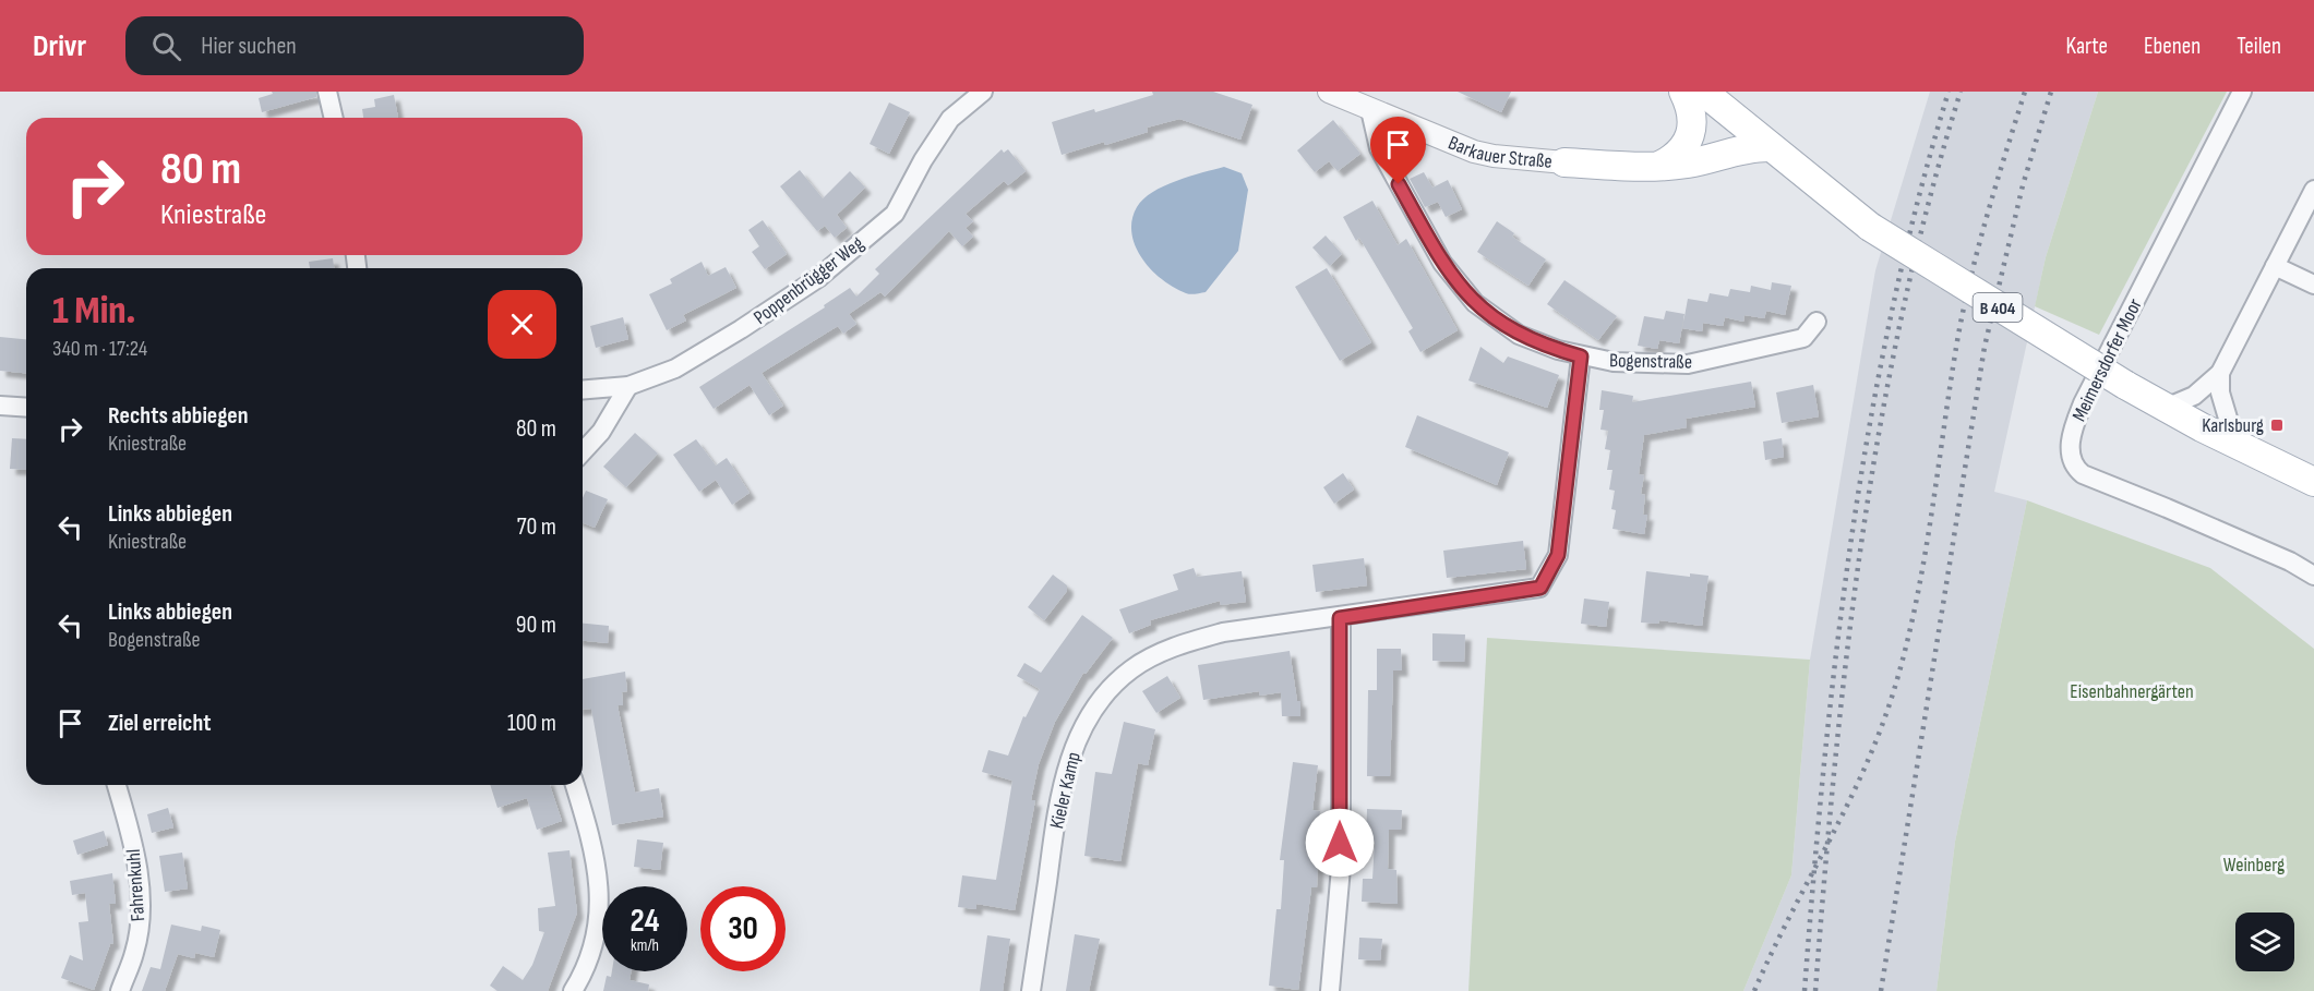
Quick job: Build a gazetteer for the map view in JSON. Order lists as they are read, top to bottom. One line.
{"streets":{"main road":["B 404"],"street":["Barkauer Straße","Poppenbrügger Weg","Meimersdorfer Moor","Bogenstraße","Kieler Kamp","Fahrenkuhl"]},"crossings":[["Barkauer Straße","Bogenstraße"],["Bogenstraße","Kieler Kamp"]],"parks":["Eisenbahnergärten","Weinberg"],"places":{"transit":["Karlsburg"]},"page":{"header":"Drivr","search":"Hier suchen","nav":["Karte","Ebenen","Teilen"],"turn":["80 m","Kniestraße"],"heading":["1 Min.","340 m · 17:24"],"list":[{"name":"Rechts abbiegen","note":"Kniestraße","value":"80 m"},{"name":"Links abbiegen","note":"Kniestraße","value":"70 m"},{"name":"Links abbiegen","note":"Bogenstraße","value":"90 m"},{"name":"Ziel erreicht","value":"100 m"}],"speed":"24 km/h","limit":"30"}}
